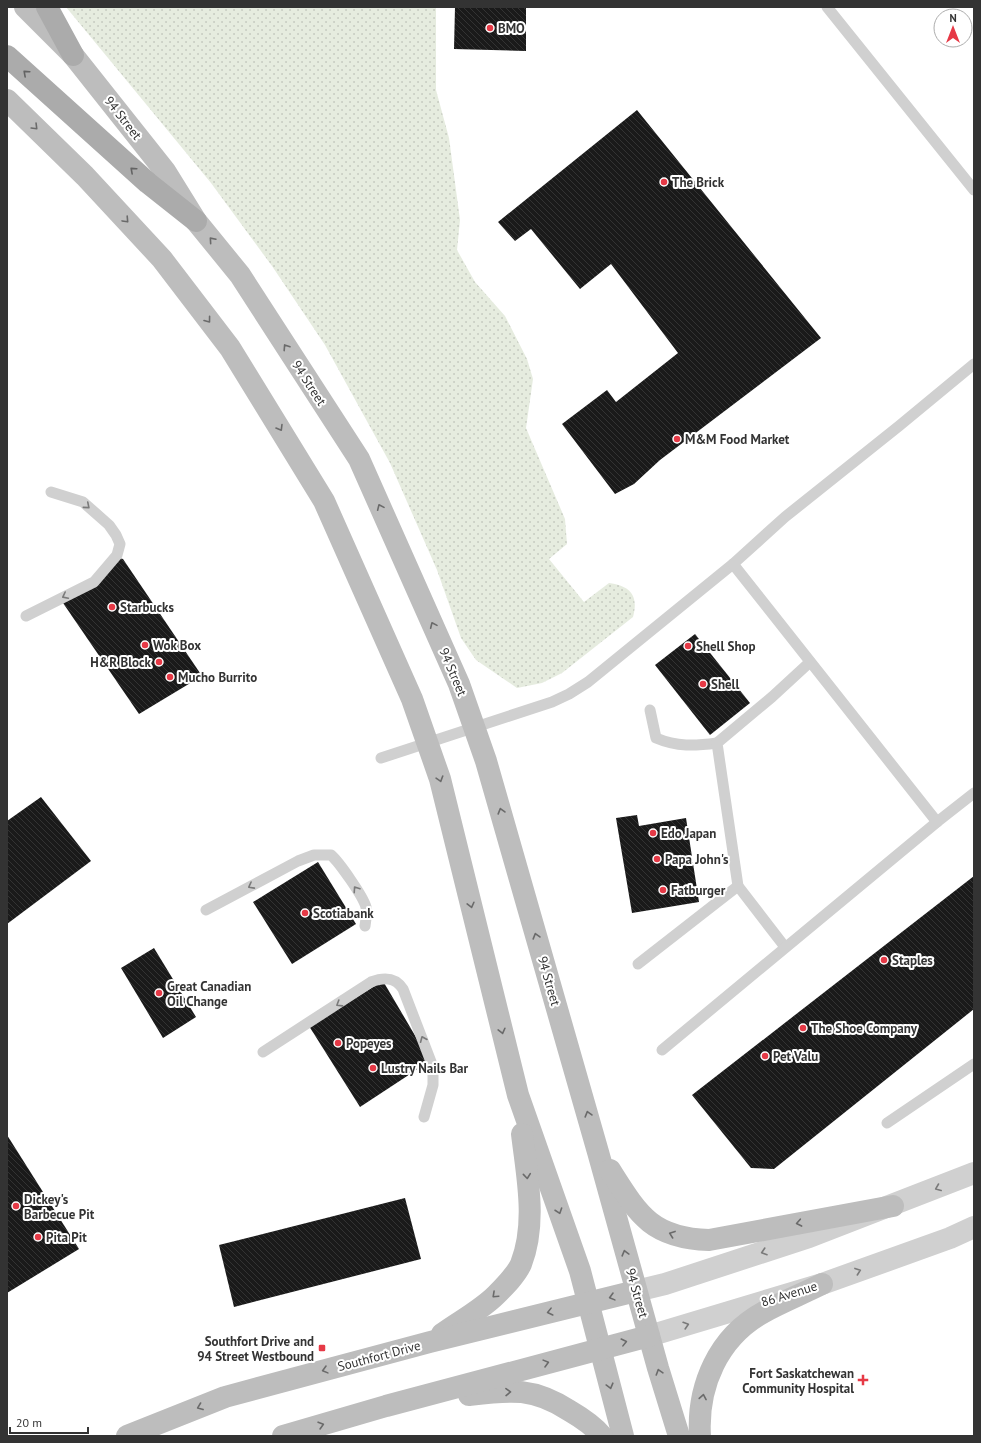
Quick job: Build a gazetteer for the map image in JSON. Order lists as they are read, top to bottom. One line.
{"streets":{"main road":["94 Street","86 Avenue","Southfort Drive"]},"crossings":[["94 Street","86 Avenue"],["94 Street","Southfort Drive"]],"places":{"other":["BMO","The Brick","M&M Food Market","Starbucks","Wok Box","Shell Shop","H&R Block","Mucho Burrito","Shell","Edo Japan","Papa John's","Fatburger","Scotiabank","Staples","Great Canadian Oil Change","The Shoe Company","Popeyes","Pet Valu","Lustry Nails Bar","Dickey's Barbecue Pit","Pita Pit"],"transit":["Southfort Drive and 94 Street Westbound"],"health":["Fort Saskatchewan Community Hospital"]},"scale_bar":"20 m","north":"top"}
